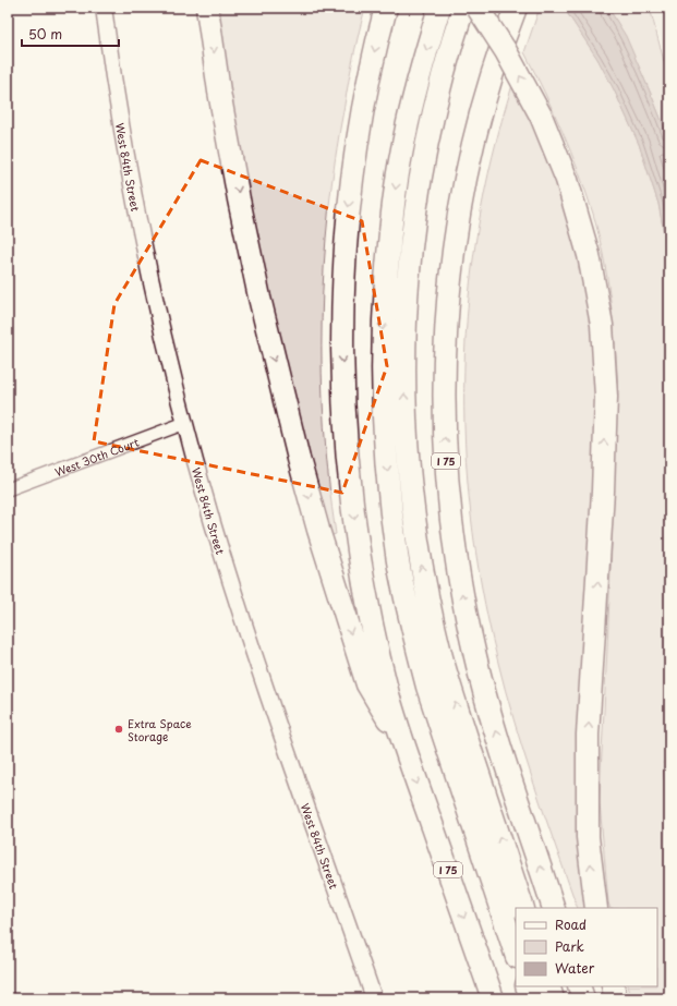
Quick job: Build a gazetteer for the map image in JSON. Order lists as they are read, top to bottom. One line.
{"streets":{"highway":["I 75"],"street":["West 84th Street","West 30th Court"]},"crossings":[["West 84th Street","West 30th Court"]],"places":["Extra Space Storage"],"legend":["Road","Park","Water"],"scale_bar":"50 m"}
